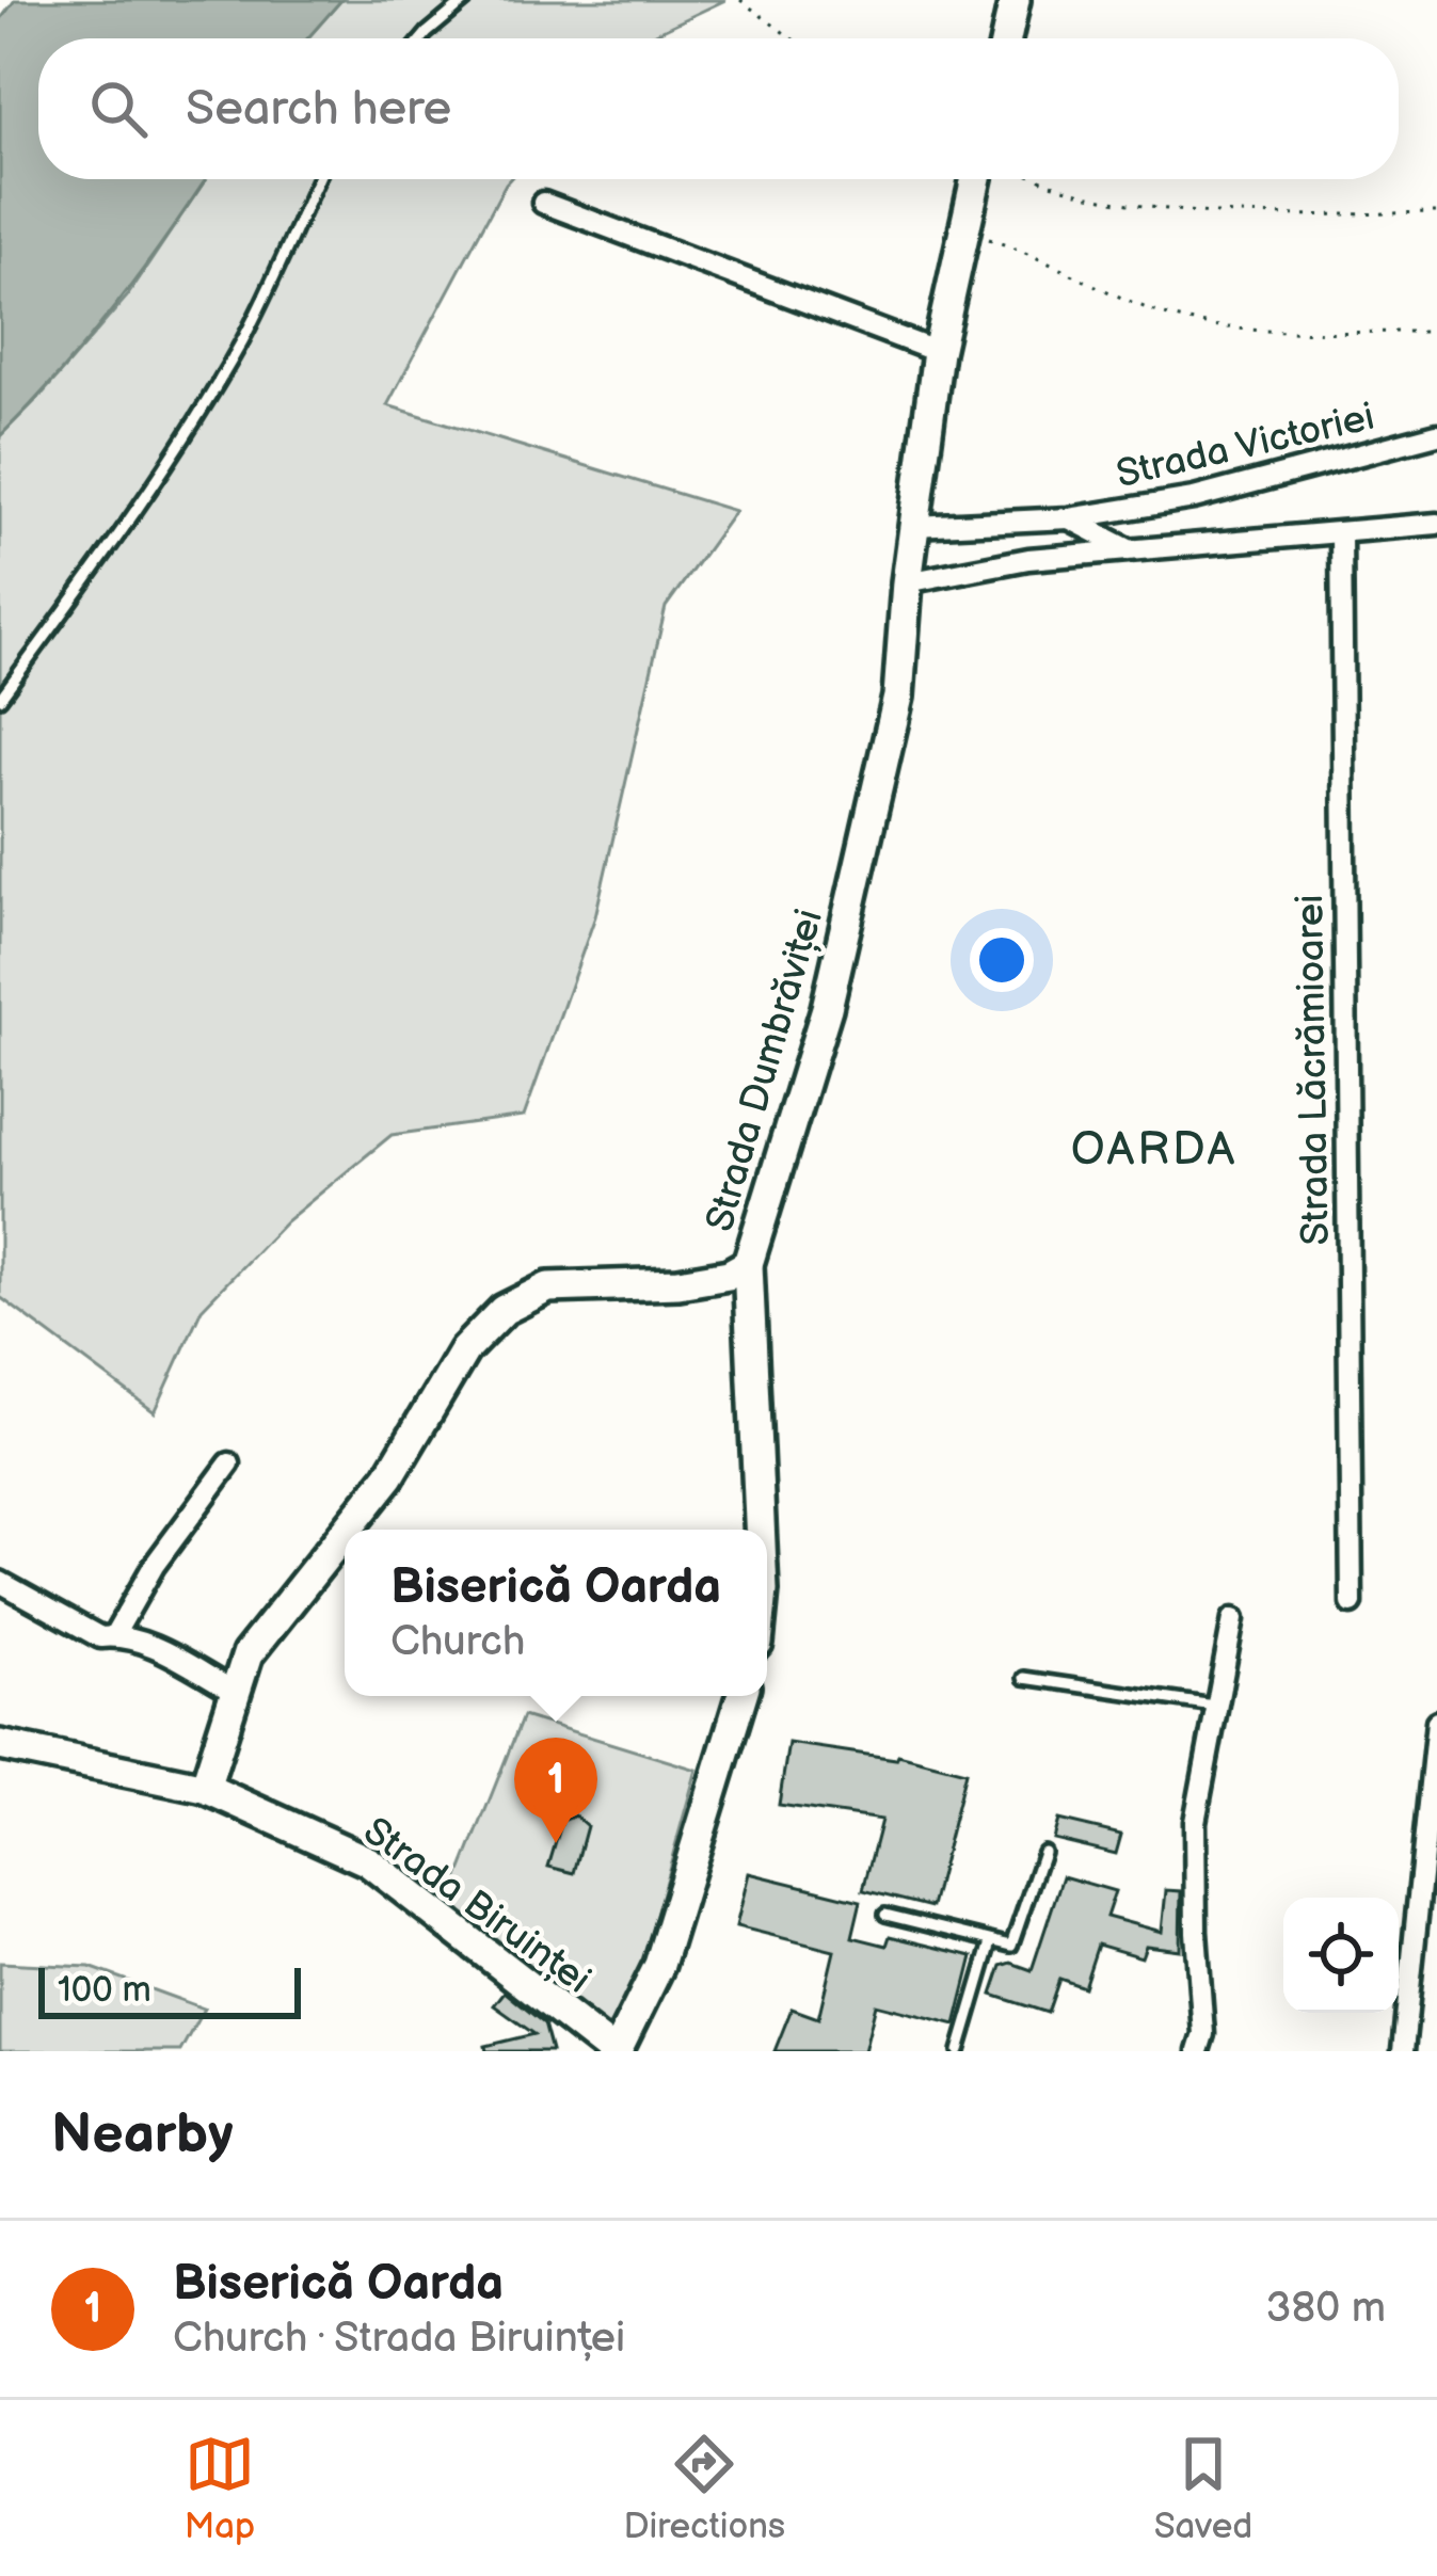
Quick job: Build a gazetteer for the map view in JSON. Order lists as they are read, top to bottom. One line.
{"streets":{"main road":["Strada Dumbrăviței","Strada Biruinței"],"street":["Strada Victoriei","Strada Lăcrămioarei"]},"crossings":[["Strada Victoriei","Strada Dumbrăviței"],["Strada Dumbrăviței","Strada Biruinței"]],"districts":["OARDA"],"scale_bar":"100 m","page":{"search":"Search here","popup":["Biserică Oarda","Church"],"pins":"1","scale":"100 m","heading":"Nearby","list":[{"mark":"1","name":"Biserică Oarda","note":"Church · Strada Biruinței","value":"380 m"}],"nav":["Map","Directions","Saved"]}}
